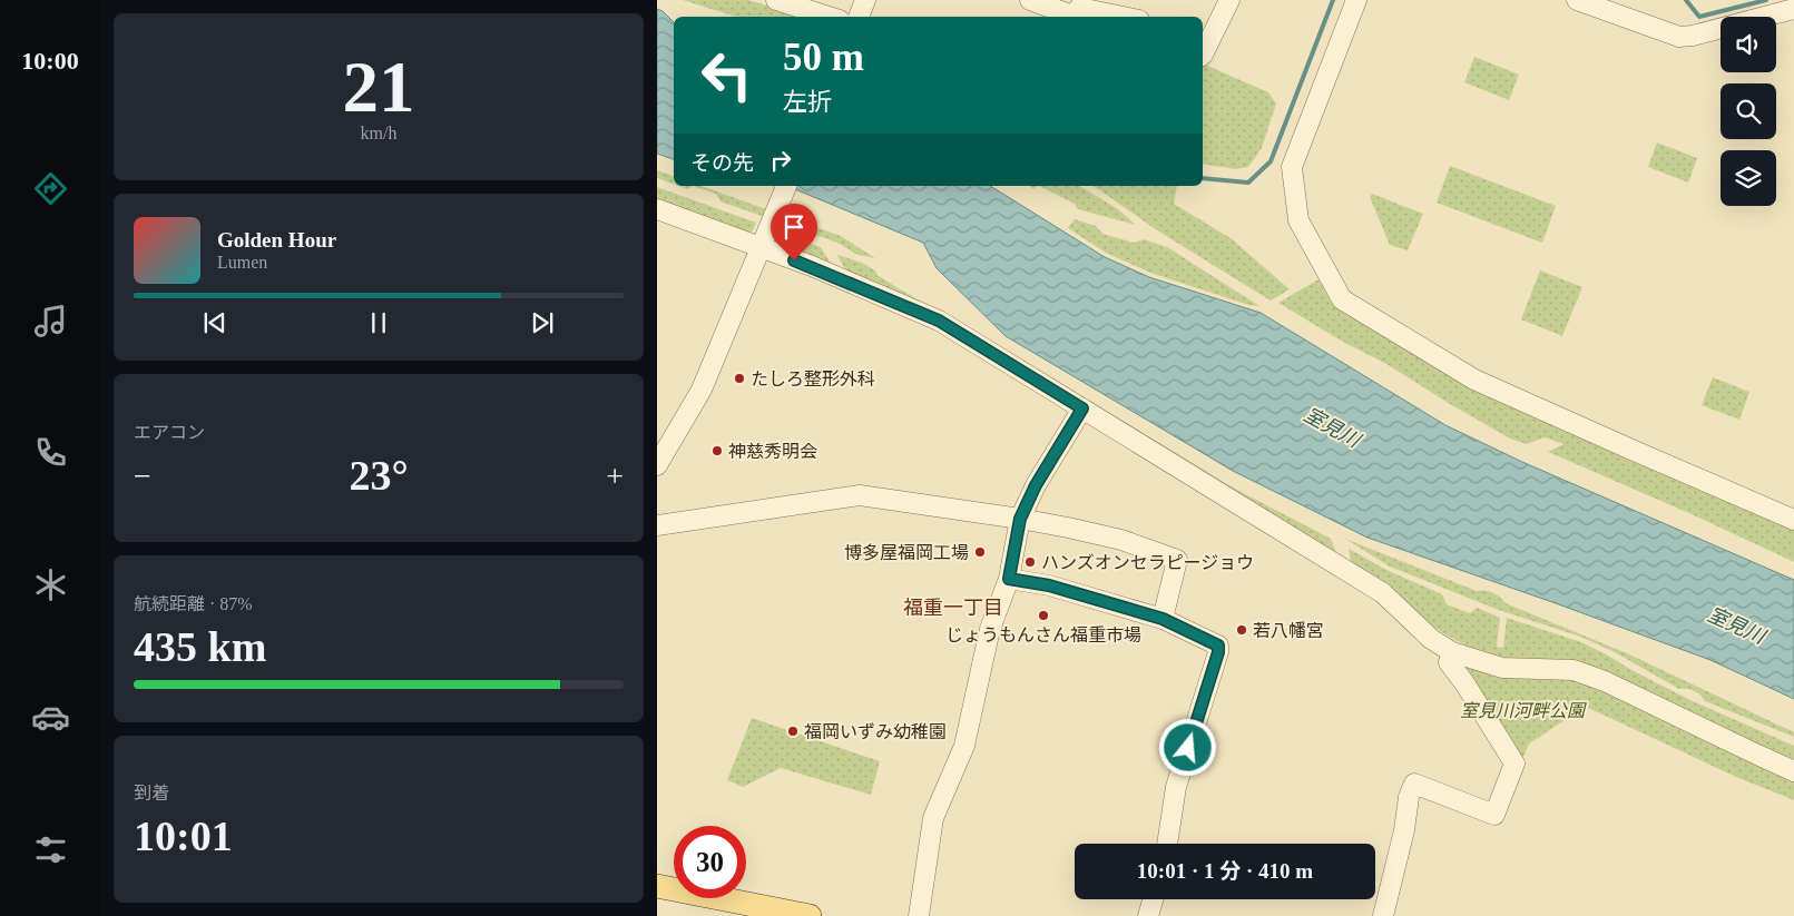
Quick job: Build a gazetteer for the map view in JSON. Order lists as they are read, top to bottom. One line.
{"districts":["福重一丁目"],"water":["室見川"],"parks":["室見川河畔公園"],"places":["たしろ整形外科","神慈秀明会","博多屋福岡工場","ハンズオンセラピージョウ","じょうもんさん福重市場","若八幡宮","福岡いずみ幼稚園"],"page":{"tabs":"10:00","tile":[["21","km/h"],"エアコン",["航続距離 · 87%","435 km"],["到着","10:01"]],"turn":["50 m","左折"],"then":"その先","song":["Golden Hour","Lumen"],"heat":["−","23°","+"],"limit":"30","trip":"10:01 · 1 分 · 410 m"}}
